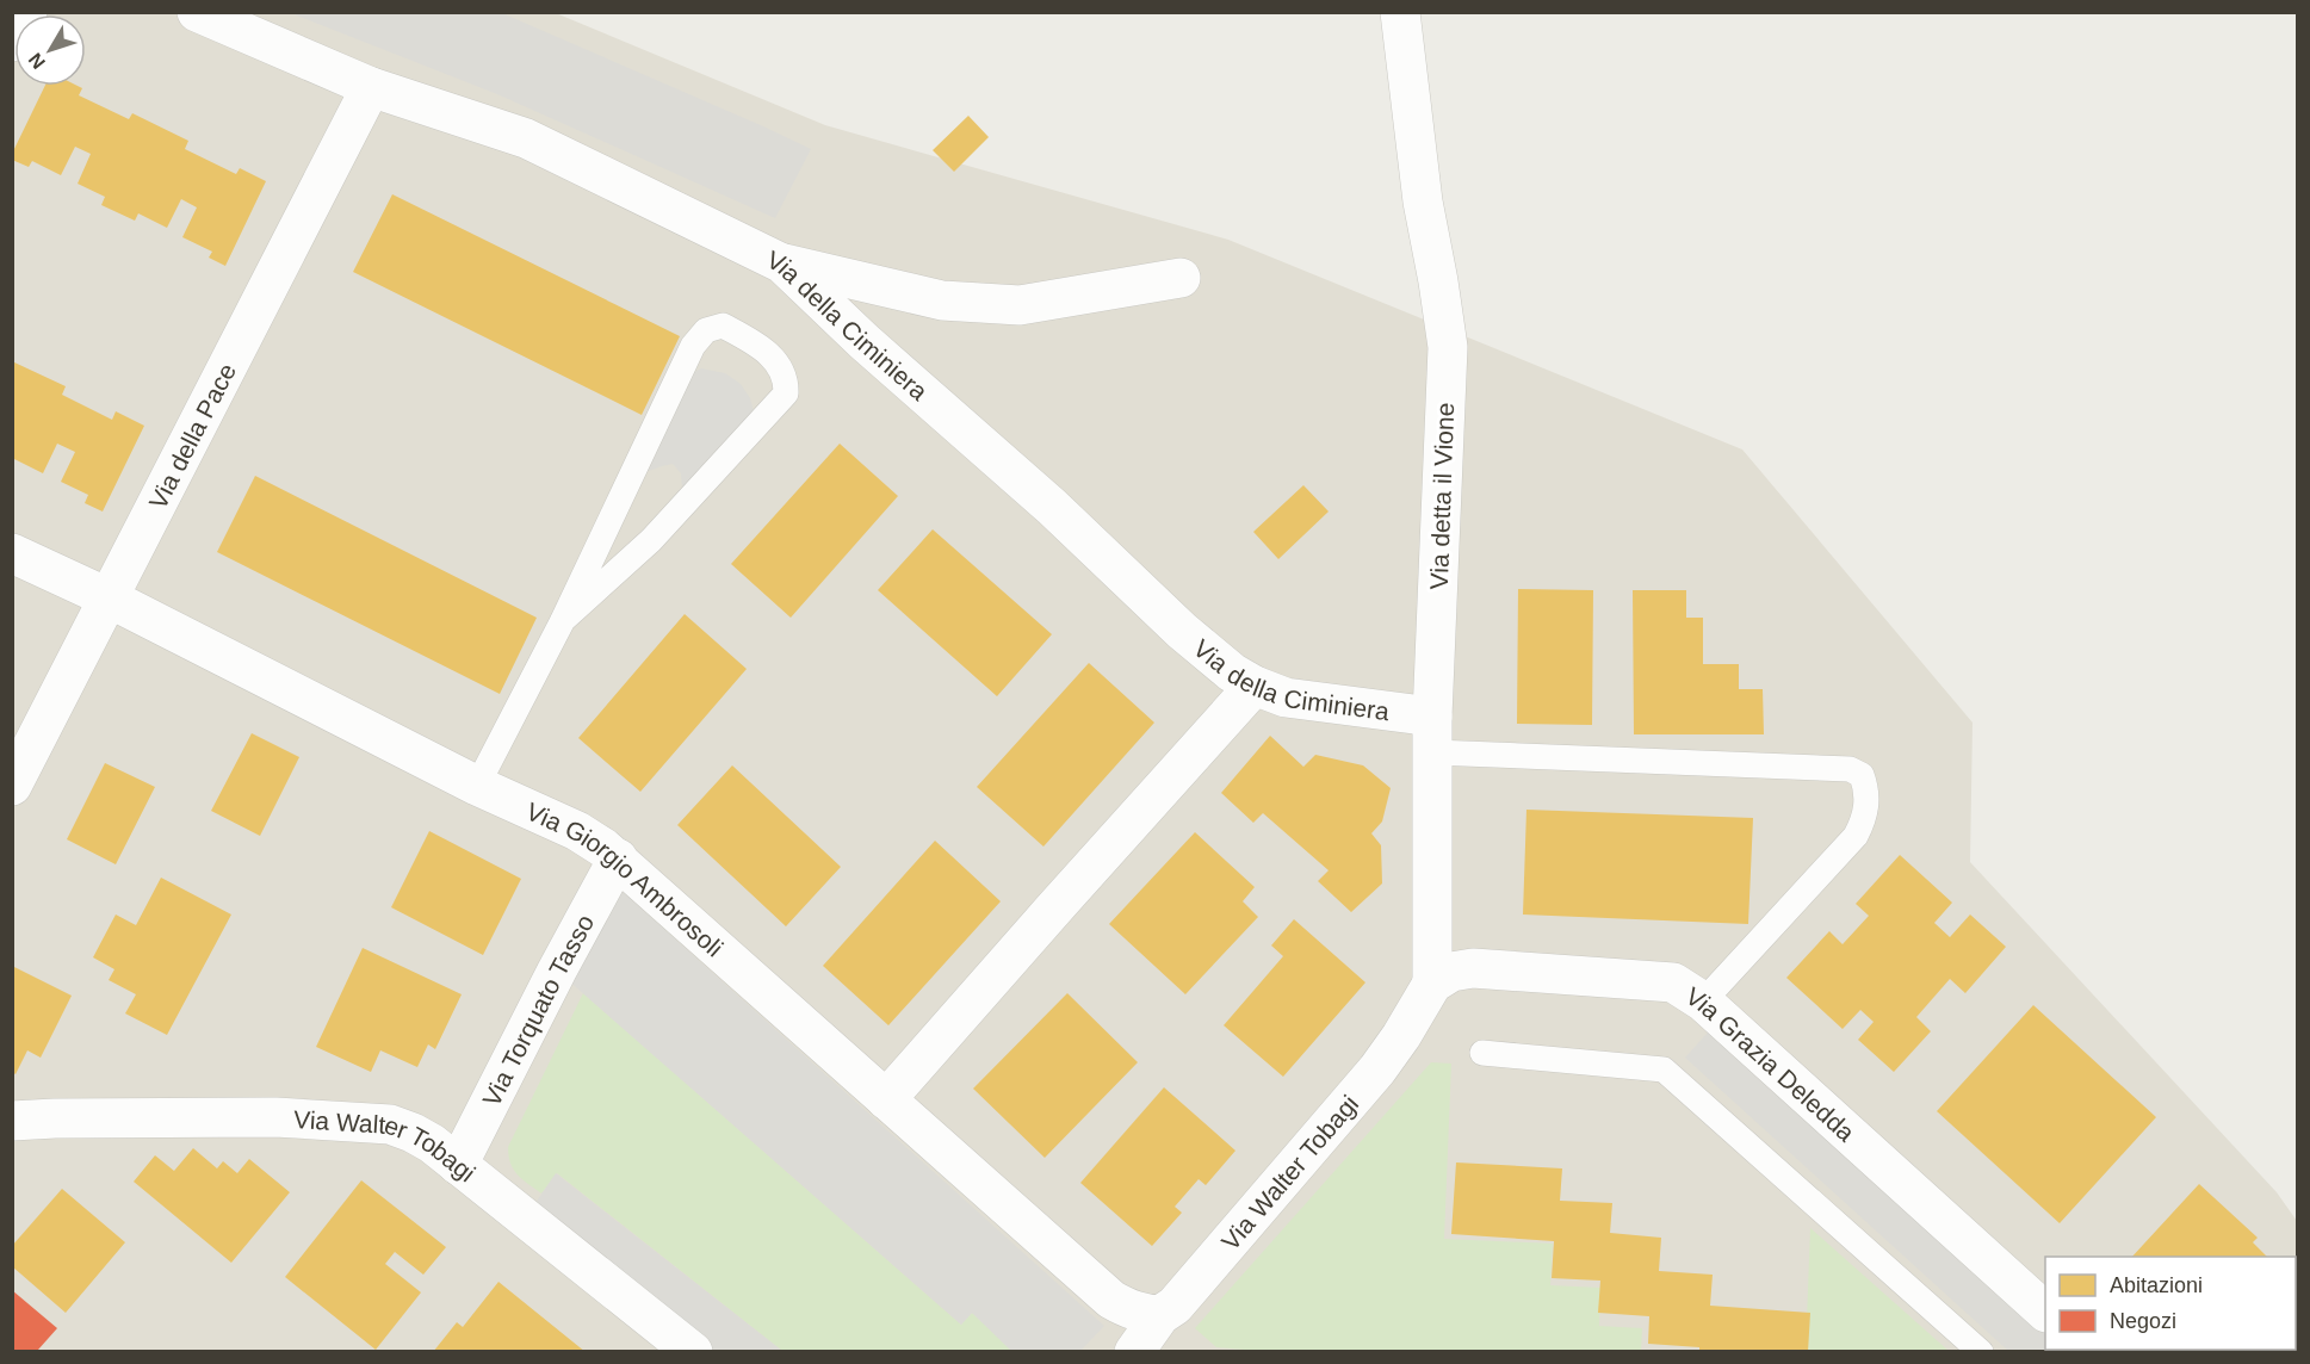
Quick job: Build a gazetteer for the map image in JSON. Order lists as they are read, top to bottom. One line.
{"streets":{"street":["Via della Ciminiera","Via della Pace","Via detta il Vione","Via Giorgio Ambrosoli","Via Torquato Tasso","Via Grazia Deledda","Via Walter Tobagi"]},"crossings":[["Via della Ciminiera","Via della Pace"],["Via della Ciminiera","Via detta il Vione"],["Via della Pace","Via Giorgio Ambrosoli"],["Via detta il Vione","Via Grazia Deledda"],["Via detta il Vione","Via Walter Tobagi"],["Via Giorgio Ambrosoli","Via Torquato Tasso"],["Via Giorgio Ambrosoli","Via Walter Tobagi"],["Via Torquato Tasso","Via Walter Tobagi"],["Via Grazia Deledda","Via Walter Tobagi"]],"legend":["Abitazioni","Negozi"],"north":"bottom left"}
